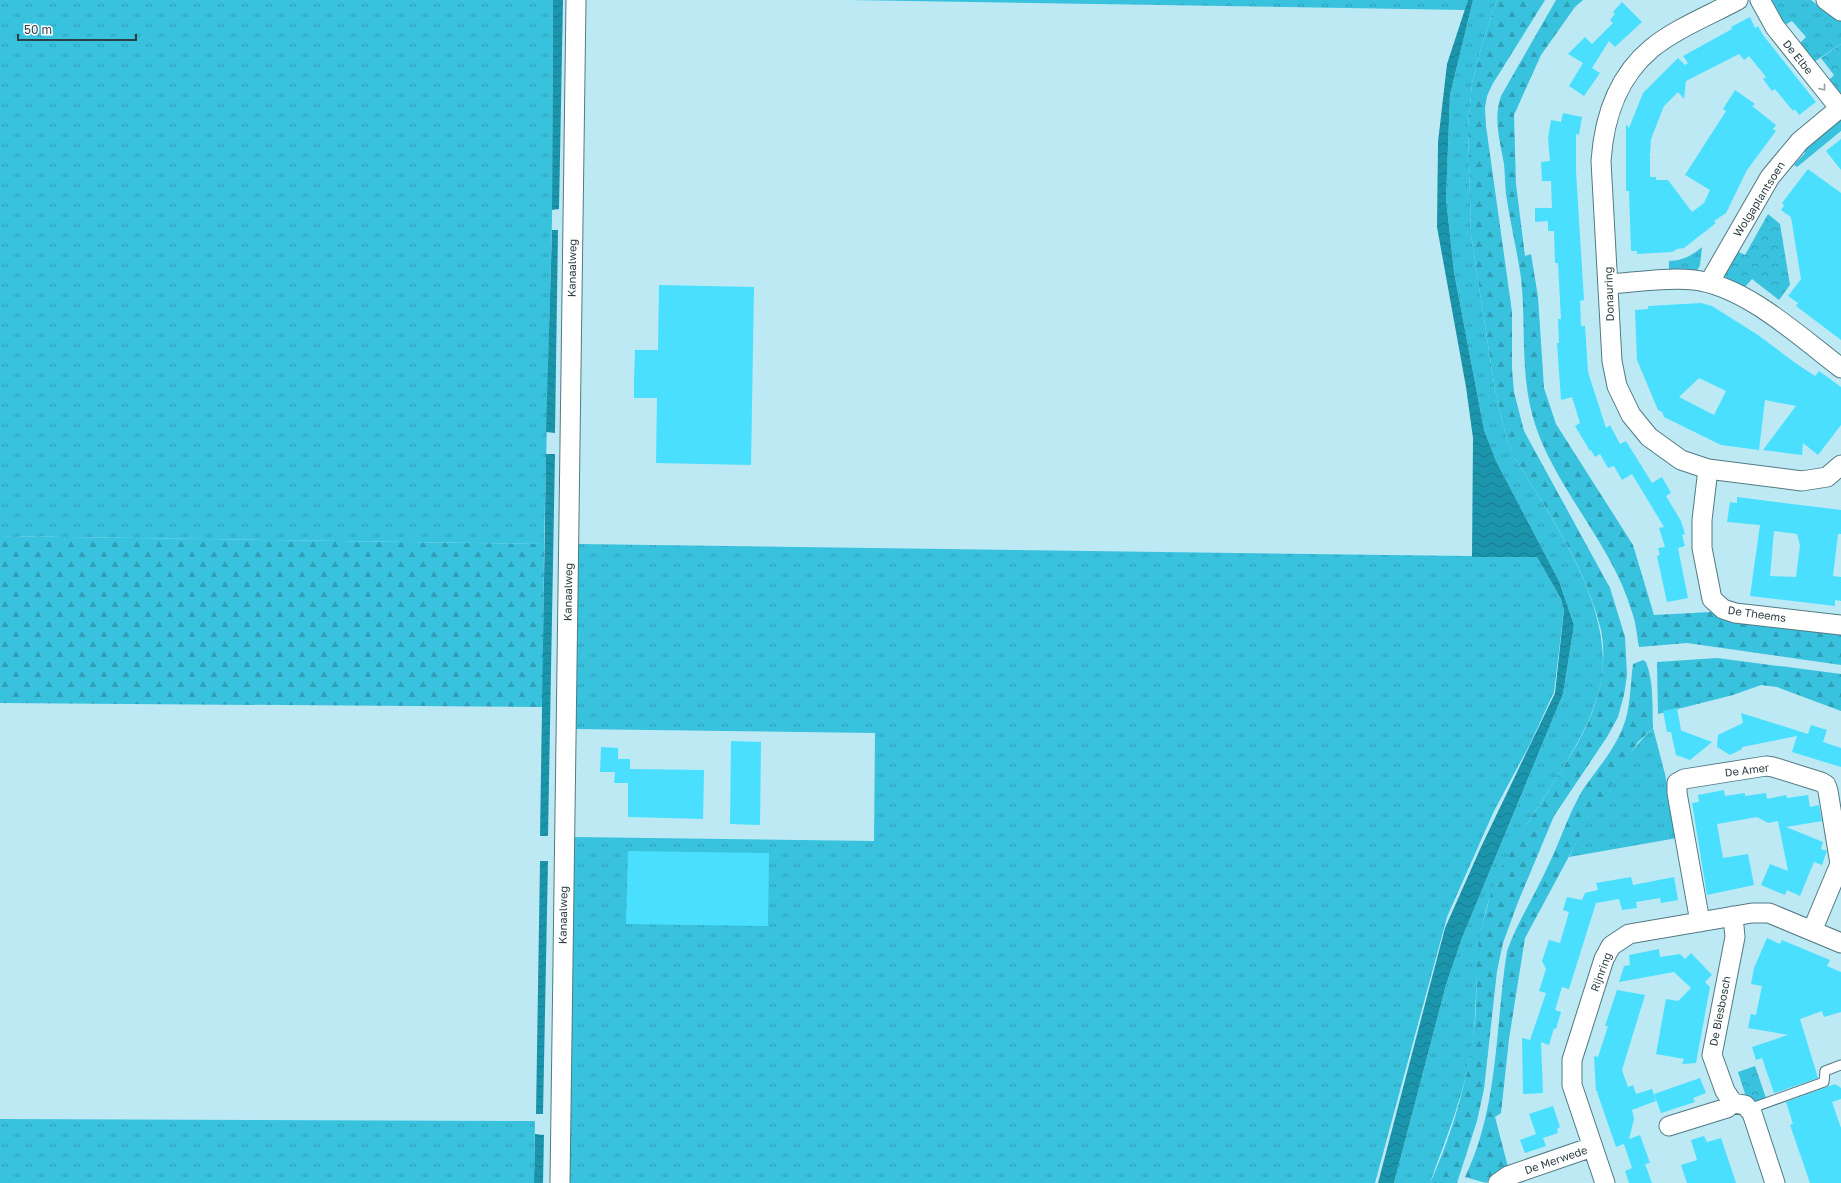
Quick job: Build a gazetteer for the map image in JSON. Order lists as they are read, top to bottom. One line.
{"streets":{"street":["De Elbe","Wolgaplantsoen","Kanaalweg","Donauring","De Theems","De Amer","Rijnring","De Biesbosch","De Merwede"]},"crossings":[["De Elbe","Wolgaplantsoen"],["Donauring","De Theems"],["De Amer","Rijnring"],["Rijnring","De Biesbosch"],["Rijnring","De Merwede"]],"one_way":["De Elbe"],"scale_bar":"50 m"}
